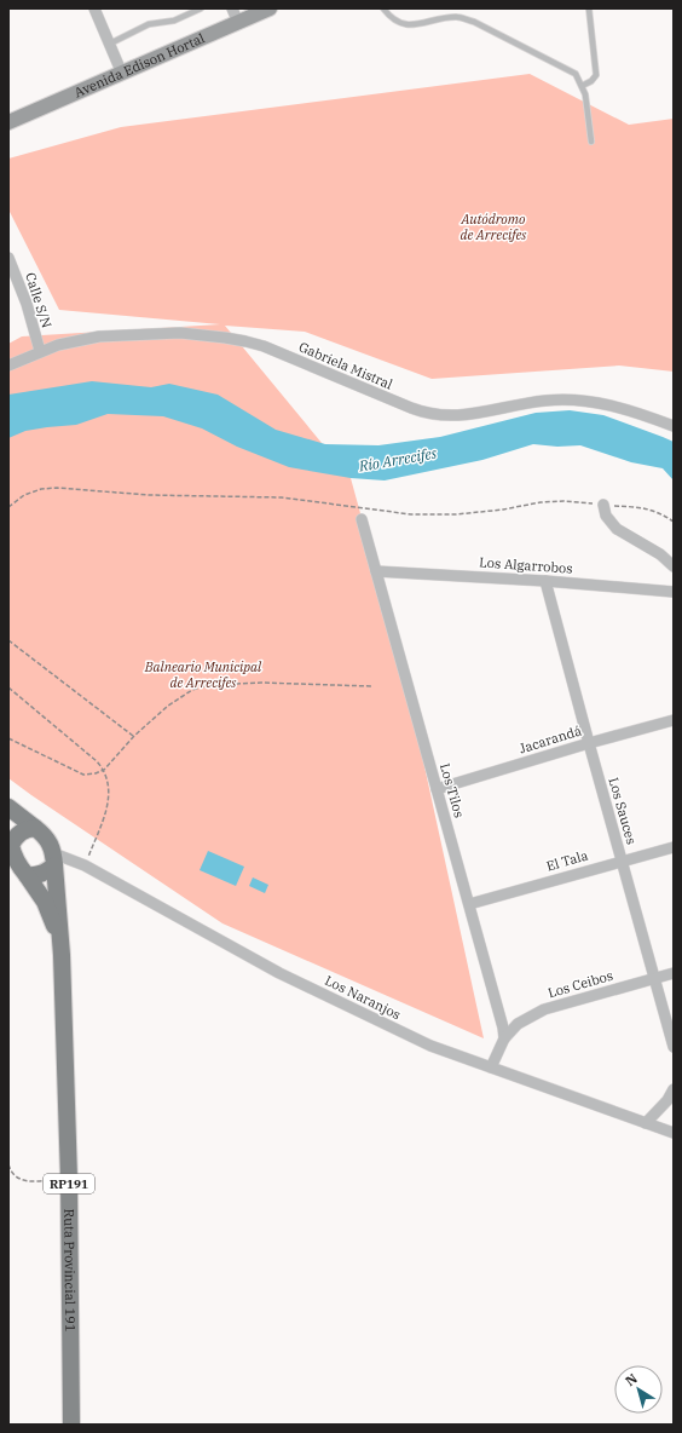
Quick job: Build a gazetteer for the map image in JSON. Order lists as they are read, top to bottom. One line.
{"streets":{"main road":["Avenida Edison Hortal","RP191","Ruta Provincial 191"],"street":["Calle S/N","Gabriela Mistral","Los Algarrobos","Jacarandá","Los Tilos","Los Sauces","El Tala","Los Ceibos","Los Naranjos"]},"crossings":[["Calle S/N","Gabriela Mistral"],["Los Algarrobos","Los Tilos"],["Los Algarrobos","Los Sauces"],["Jacarandá","Los Tilos"],["Jacarandá","Los Sauces"],["Los Tilos","El Tala"],["Los Tilos","Los Ceibos"],["Los Sauces","El Tala"],["Los Sauces","Los Ceibos"],["Los Naranjos","RP191"],["Los Naranjos","Ruta Provincial 191"],["RP191","Ruta Provincial 191"]],"water":["Río Arrecifes"],"parks":["Autódromo de Arrecifes","Balneario Municipal de Arrecifes"],"north":"top left"}
